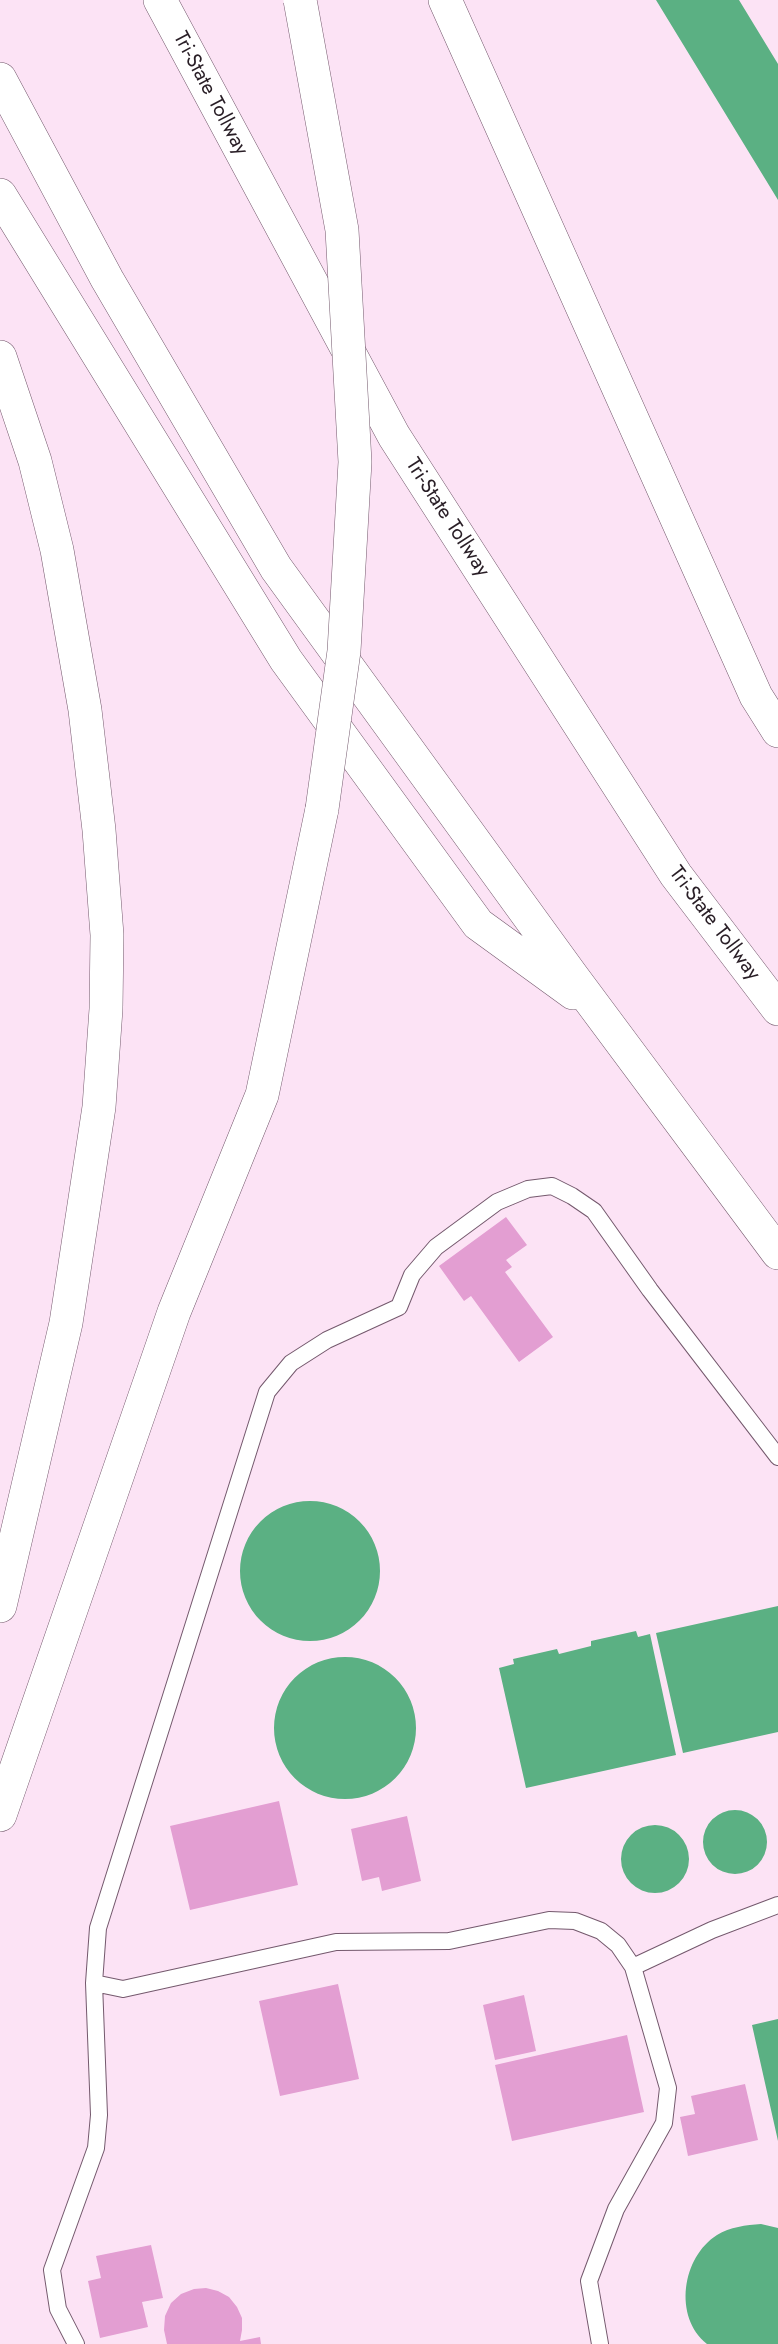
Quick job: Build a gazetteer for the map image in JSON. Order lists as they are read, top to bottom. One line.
{"streets":{"highway":["Tri-State Tollway"]}}
